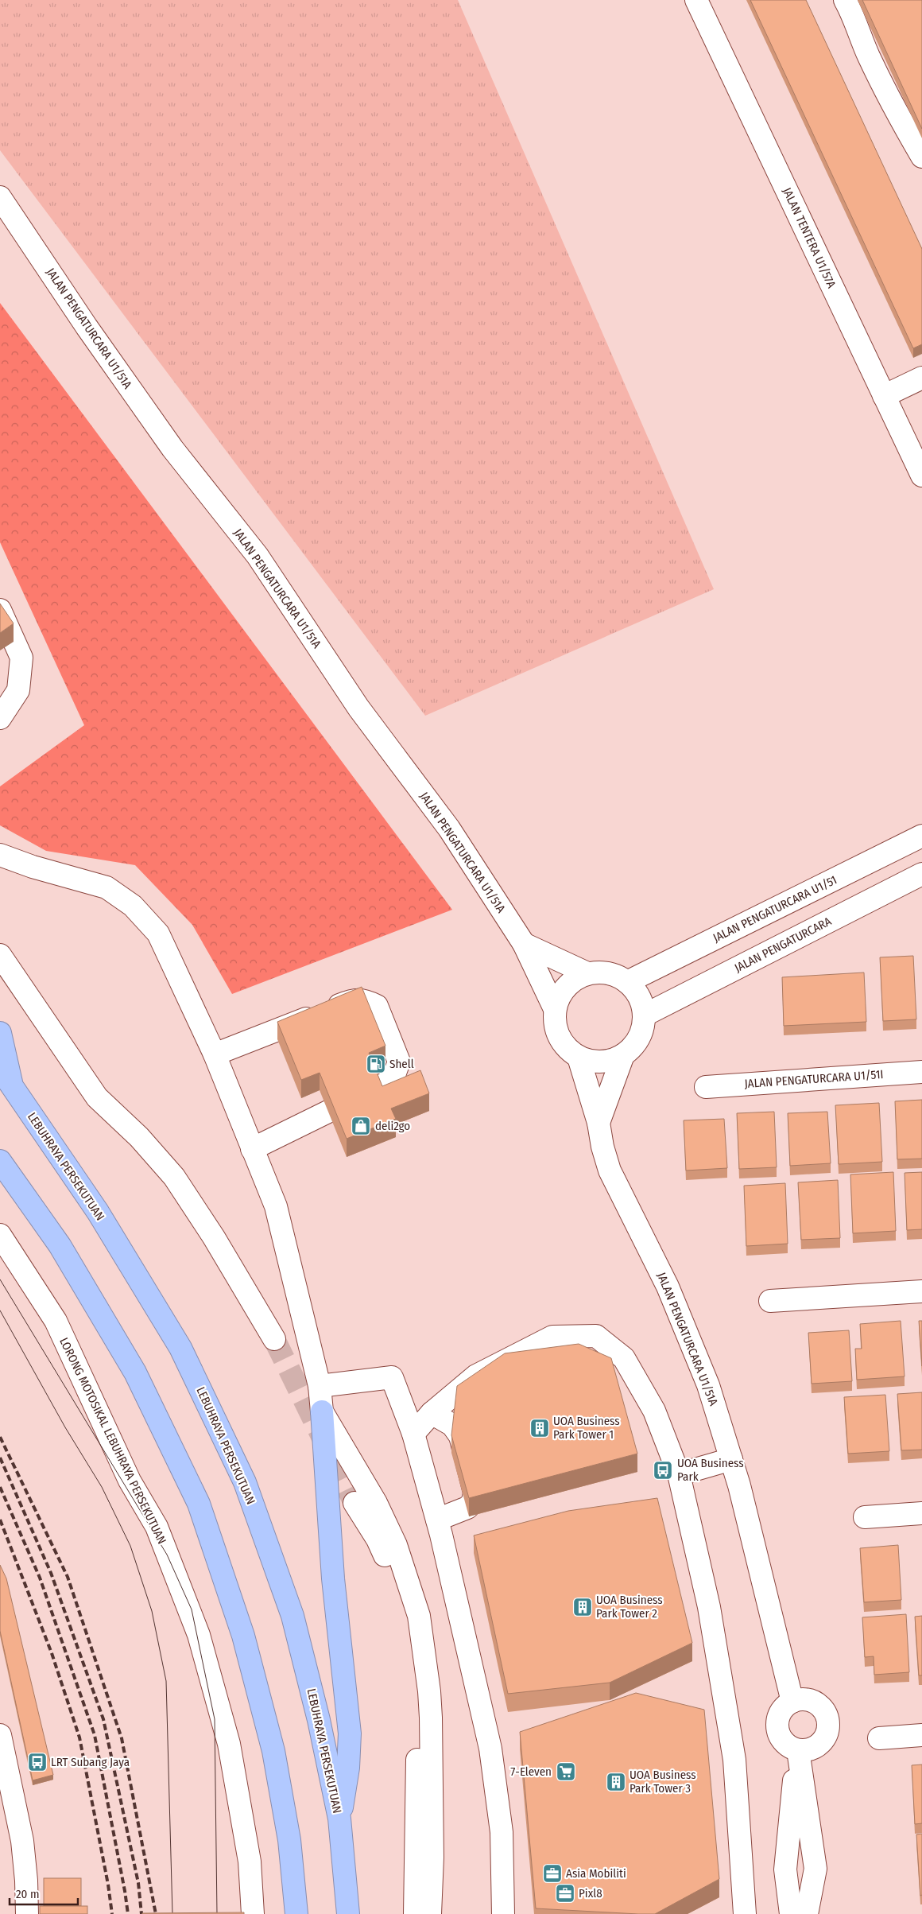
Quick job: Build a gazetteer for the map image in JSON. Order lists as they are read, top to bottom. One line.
{"streets":{"highway":["LEBUHRAYA PERSEKUTUAN"],"street":["JALAN TENTERA U1/57A","JALAN PENGATURCARA U1/51A","JALAN PENGATURCARA U1/51","JALAN PENGATURCARA","JALAN PENGATURCARA U1/51I","LORONG MOTOSIKAL LEBUHRAYA PERSEKUTUAN"]},"crossings":[["JALAN PENGATURCARA U1/51A","JALAN PENGATURCARA U1/51"],["JALAN PENGATURCARA U1/51A","JALAN PENGATURCARA"],["JALAN PENGATURCARA U1/51","JALAN PENGATURCARA"]],"places":{"fuel station":["Shell"],"shop":["deli2go"],"building":["UOA Business Park Tower 1","UOA Business Park Tower 2","UOA Business Park Tower 3"],"bus stop":["UOA Business Park","LRT Subang Jaya"],"supermarket":["7-Eleven"],"office":["Asia Mobiliti","Pixl8"]},"scale_bar":"20 m"}
